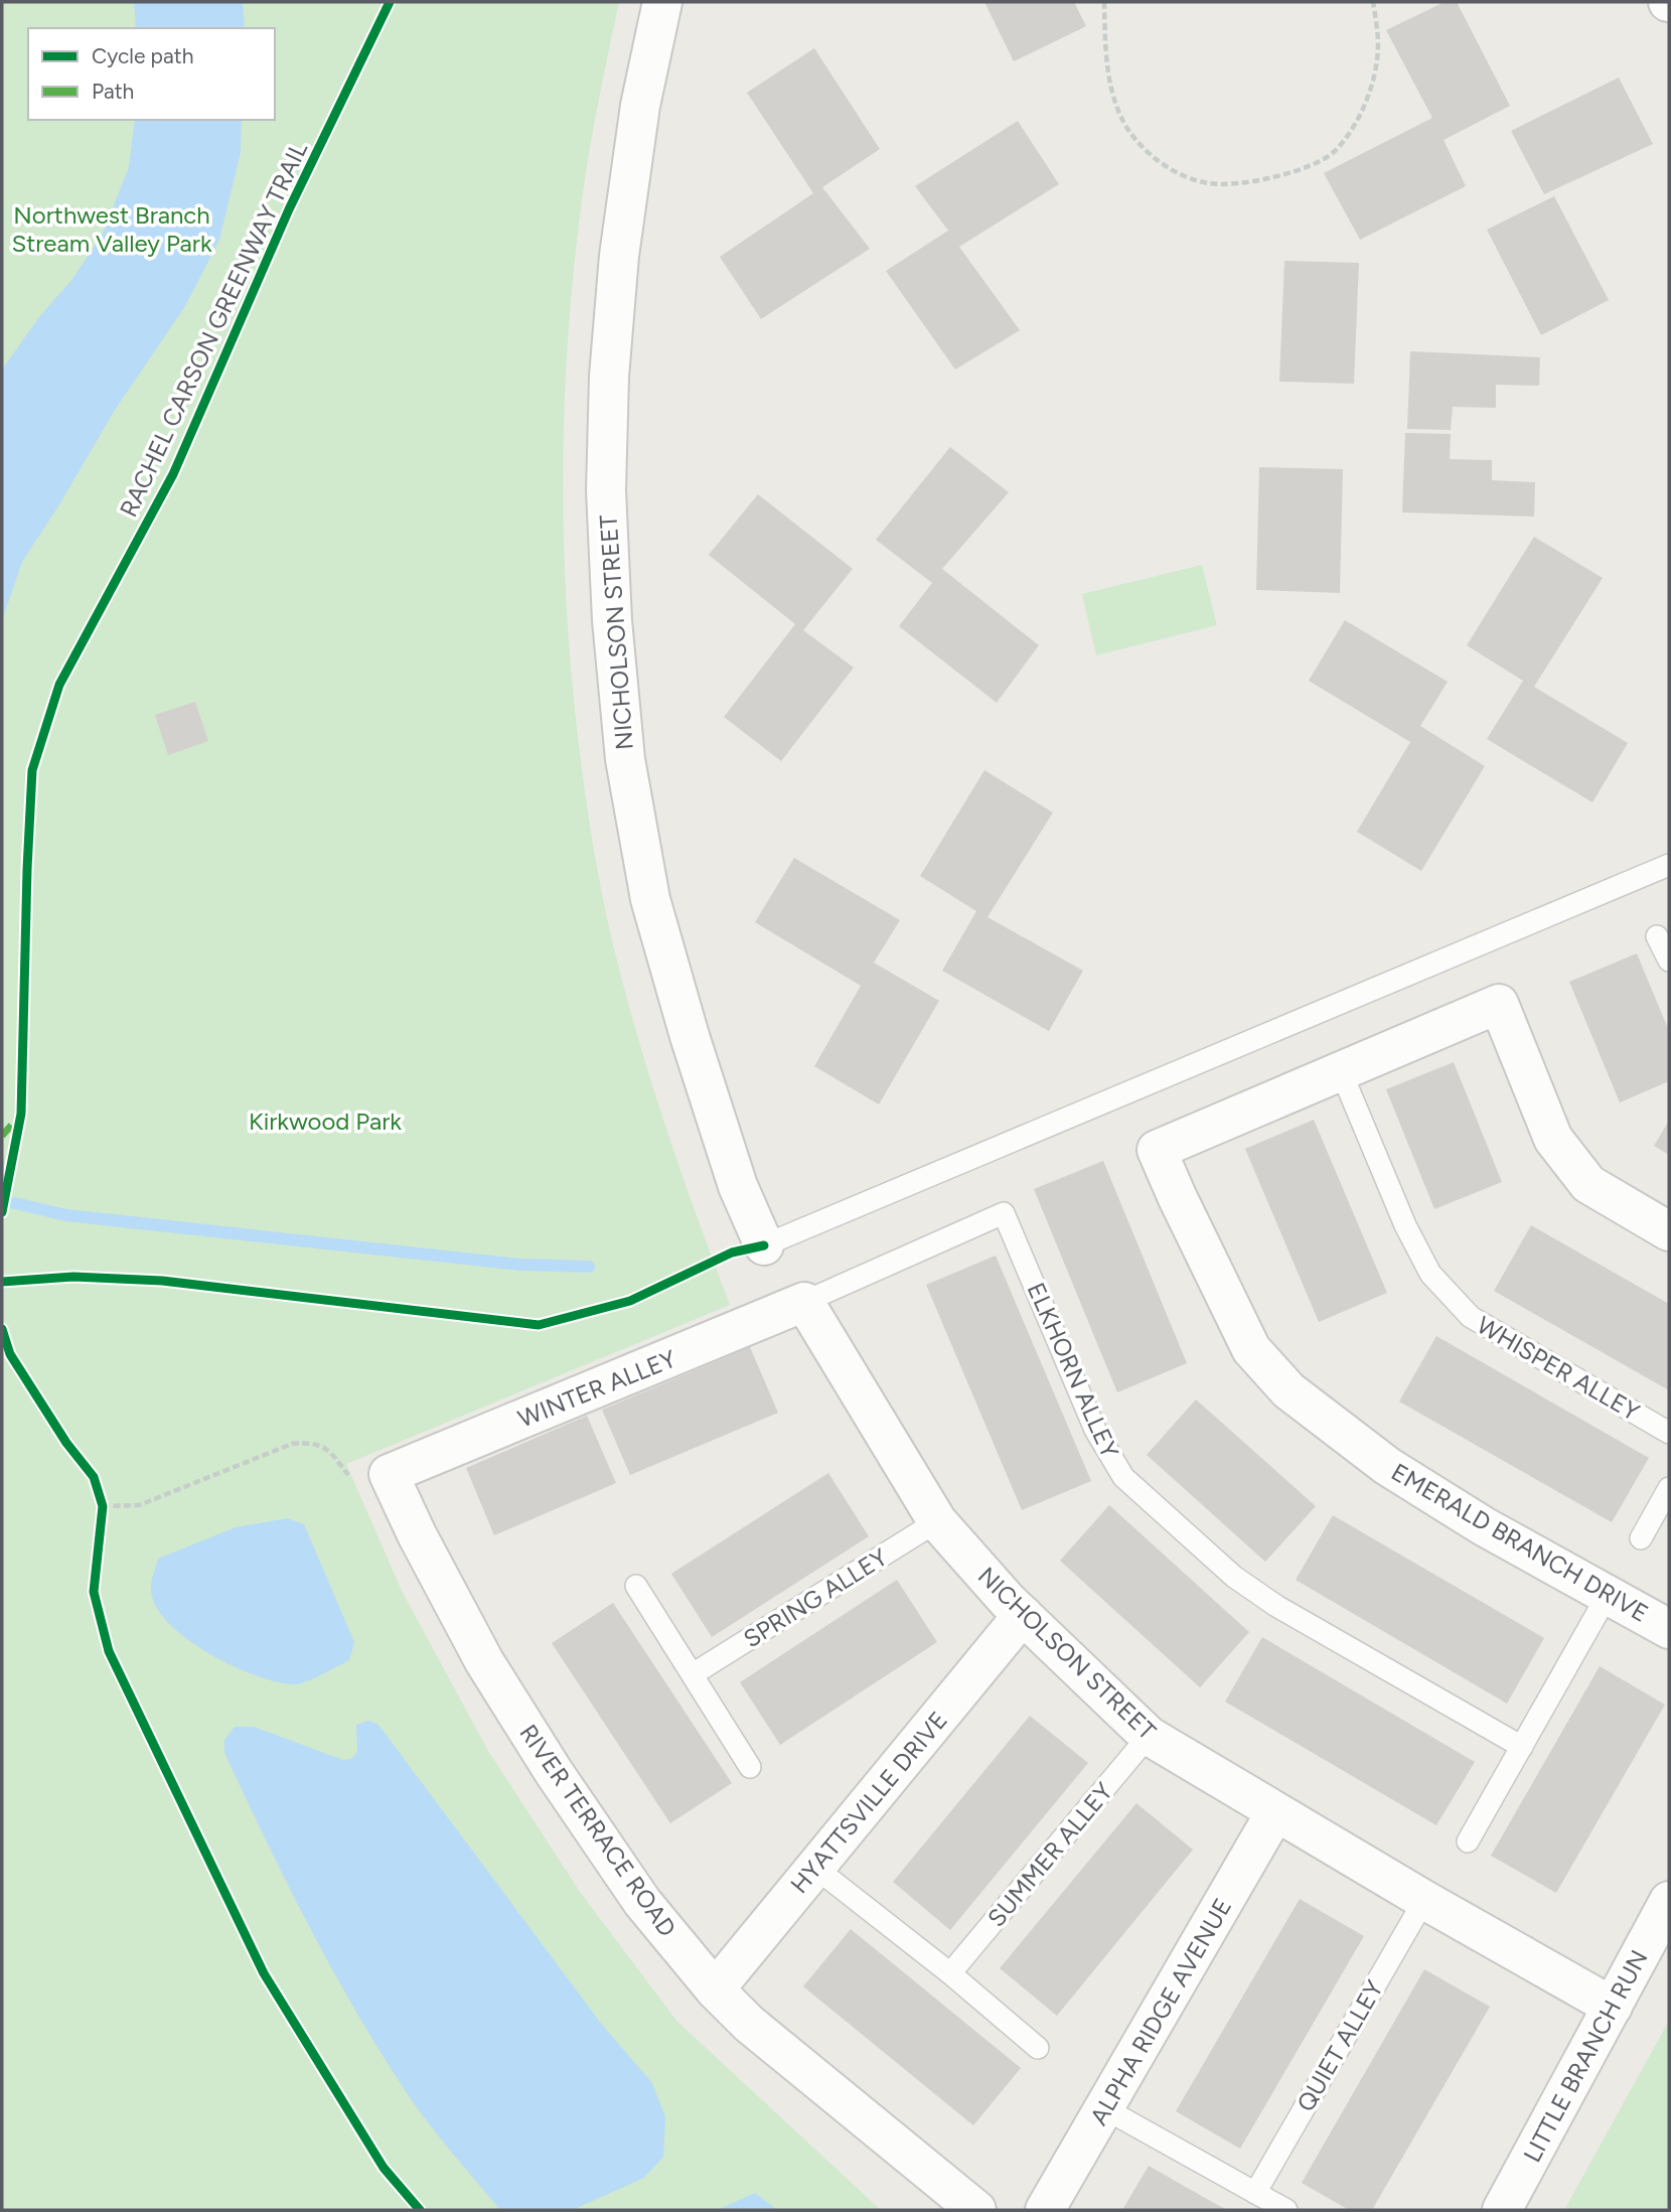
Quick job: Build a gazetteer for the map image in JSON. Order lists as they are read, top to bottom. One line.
{"streets":{"street":["NICHOLSON STREET","WINTER ALLEY","EMERALD BRANCH DRIVE","HYATTSVILLE DRIVE","RIVER TERRACE ROAD","ALPHA RIDGE AVENUE","LITTLE BRANCH RUN"],"lane":["WHISPER ALLEY","ELKHORN ALLEY","SPRING ALLEY","SUMMER ALLEY","QUIET ALLEY"],"cycle path":["RACHEL CARSON GREENWAY TRAIL"]},"crossings":[["NICHOLSON STREET","ELKHORN ALLEY"],["NICHOLSON STREET","WINTER ALLEY"],["NICHOLSON STREET","SPRING ALLEY"],["NICHOLSON STREET","HYATTSVILLE DRIVE"],["NICHOLSON STREET","SUMMER ALLEY"],["NICHOLSON STREET","ALPHA RIDGE AVENUE"],["NICHOLSON STREET","QUIET ALLEY"],["NICHOLSON STREET","LITTLE BRANCH RUN"],["WHISPER ALLEY","EMERALD BRANCH DRIVE"],["ELKHORN ALLEY","WINTER ALLEY"],["WINTER ALLEY","RIVER TERRACE ROAD"],["HYATTSVILLE DRIVE","RIVER TERRACE ROAD"]],"parks":["Northwest Branch Stream Valley Park","Kirkwood Park"],"legend":["Cycle path","Path"]}
